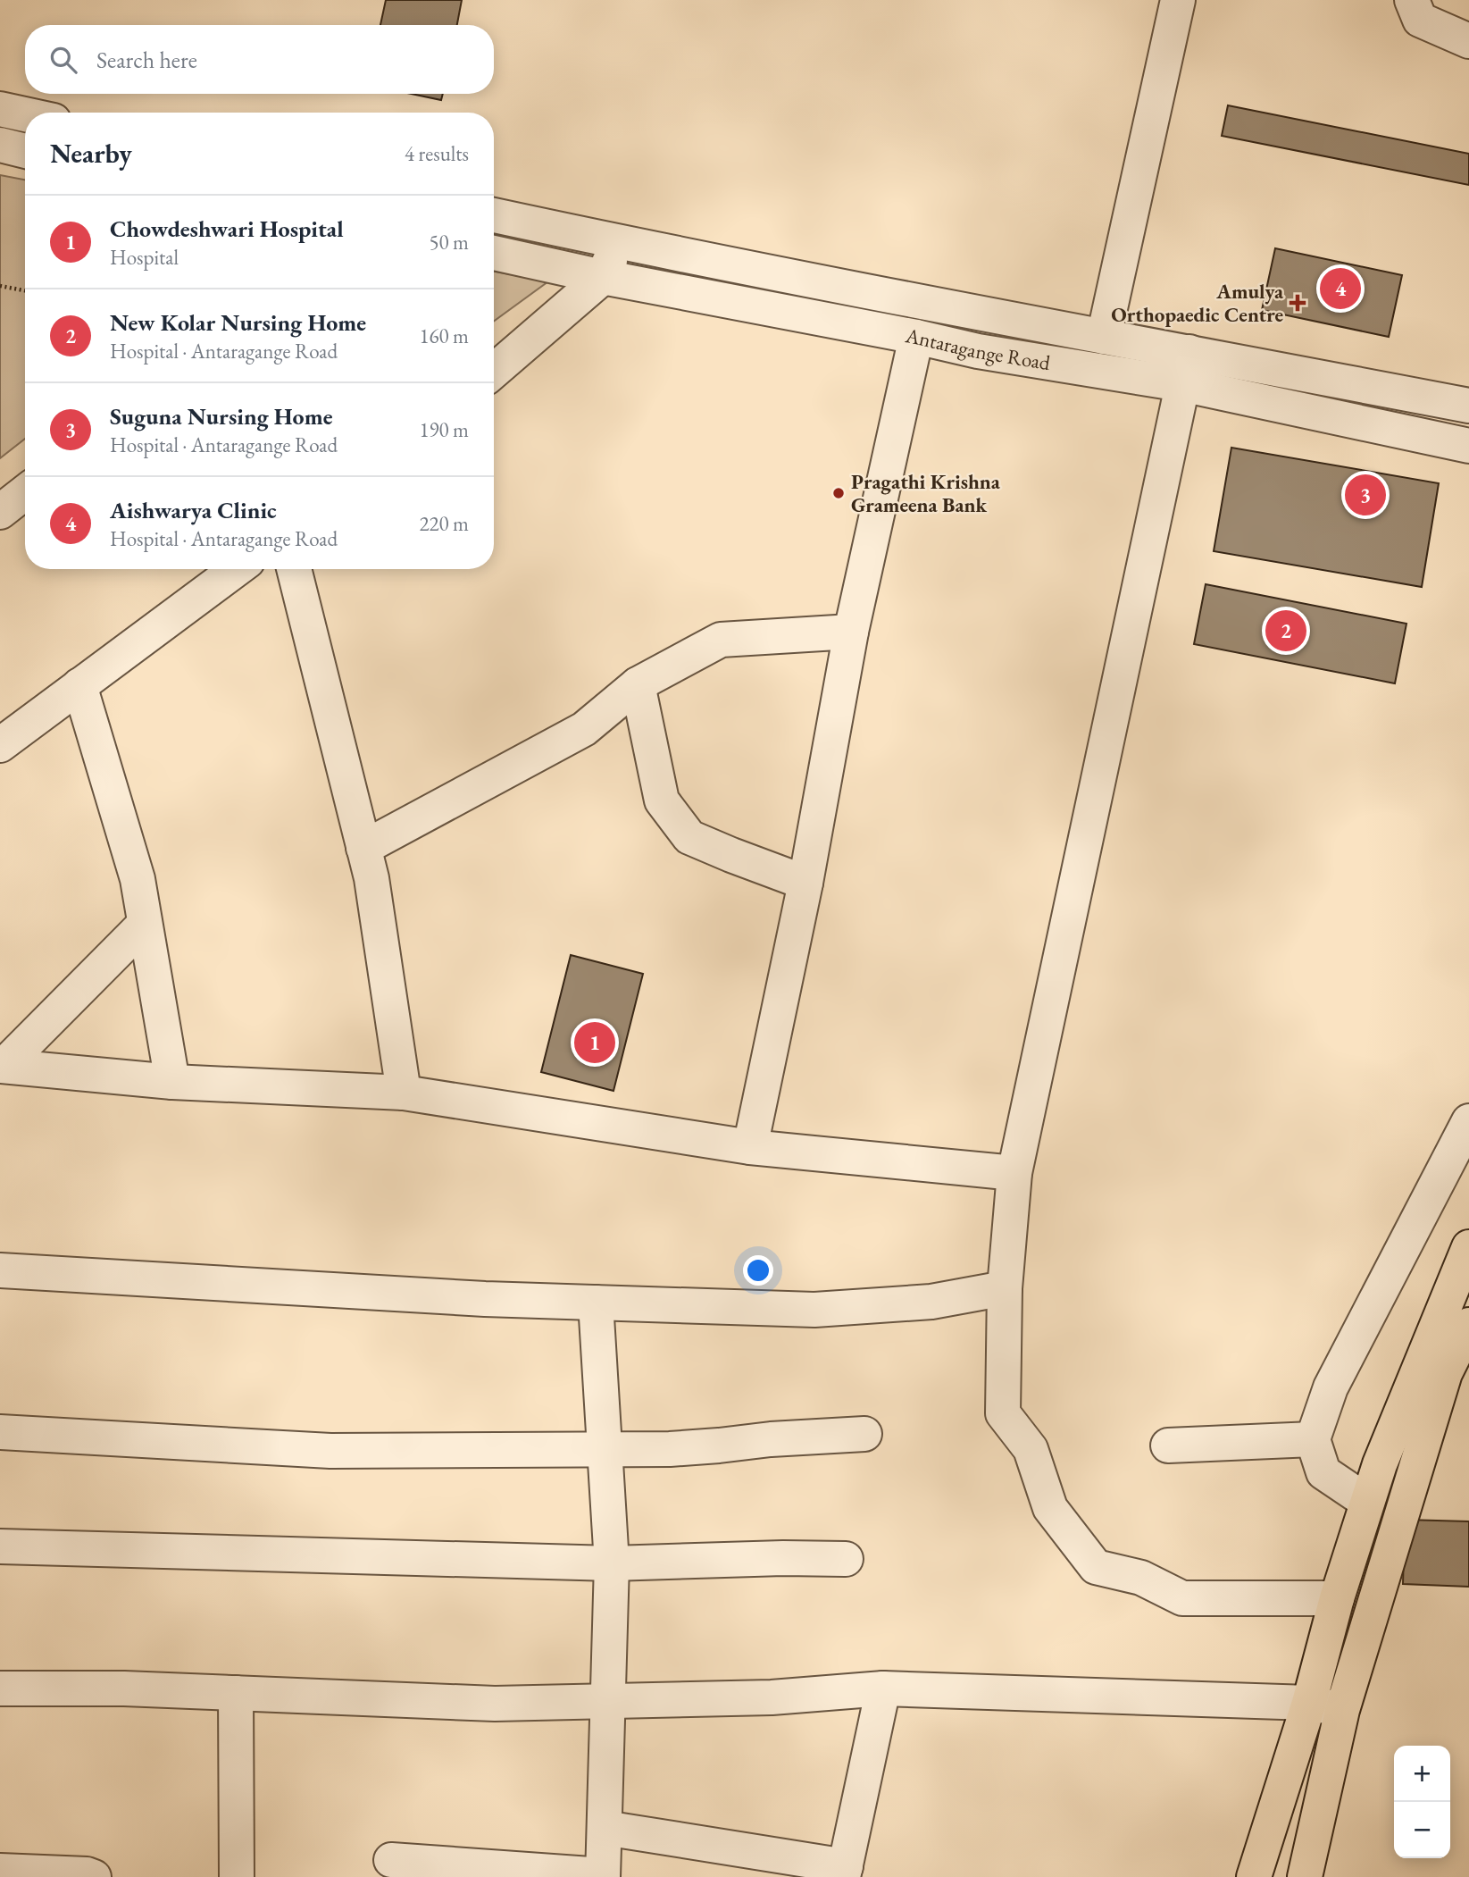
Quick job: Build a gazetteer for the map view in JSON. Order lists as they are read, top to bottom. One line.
{"streets":{"street":["Antaragange Road"]},"places":{"health":["Amulya Orthopaedic Centre"],"other":["Pragathi Krishna Grameena Bank"]},"page":{"search":"Search here","heading":["Nearby","4 results"],"list":[{"mark":"1","name":"Chowdeshwari Hospital","note":"Hospital","value":"50 m"},{"mark":"2","name":"New Kolar Nursing Home","note":"Hospital · Antaragange Road","value":"160 m"},{"mark":"3","name":"Suguna Nursing Home","note":"Hospital · Antaragange Road","value":"190 m"},{"mark":"4","name":"Aishwarya Clinic","note":"Hospital · Antaragange Road","value":"220 m"}],"pins":["4","3","2","1"],"map_buttons":["+","−"]}}
